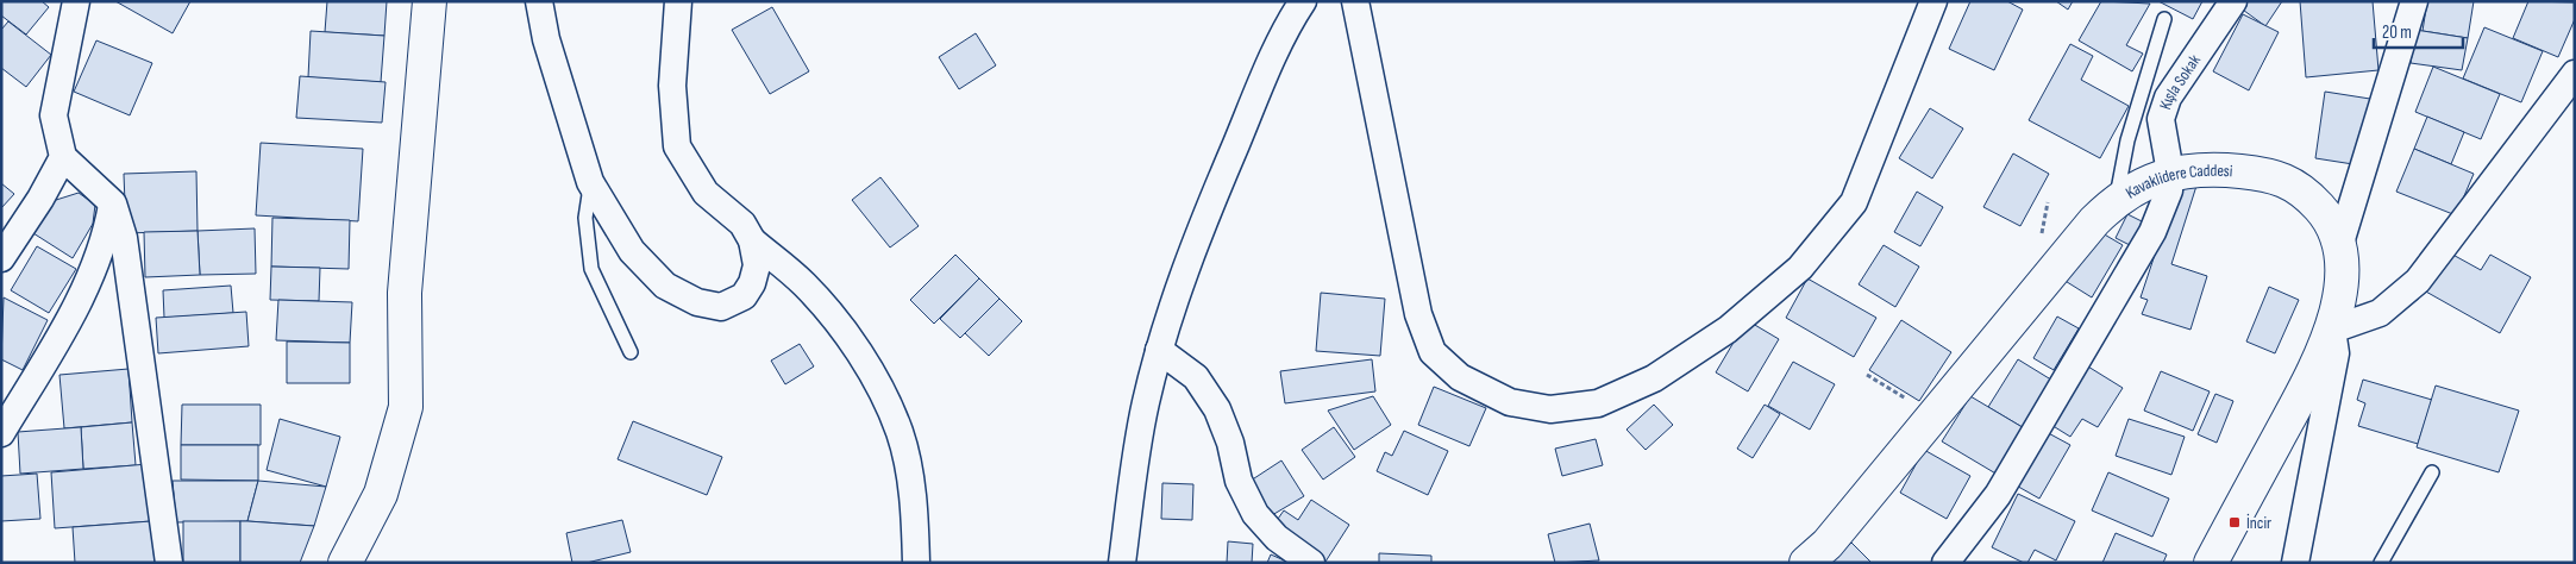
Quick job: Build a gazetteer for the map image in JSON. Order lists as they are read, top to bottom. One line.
{"streets":{"street":["Kışla Sokak","Kavaklidere Caddesi"]},"crossings":[["Kışla Sokak","Kavaklidere Caddesi"]],"places":{"transit":["İncir"]},"scale_bar":"20 m"}
